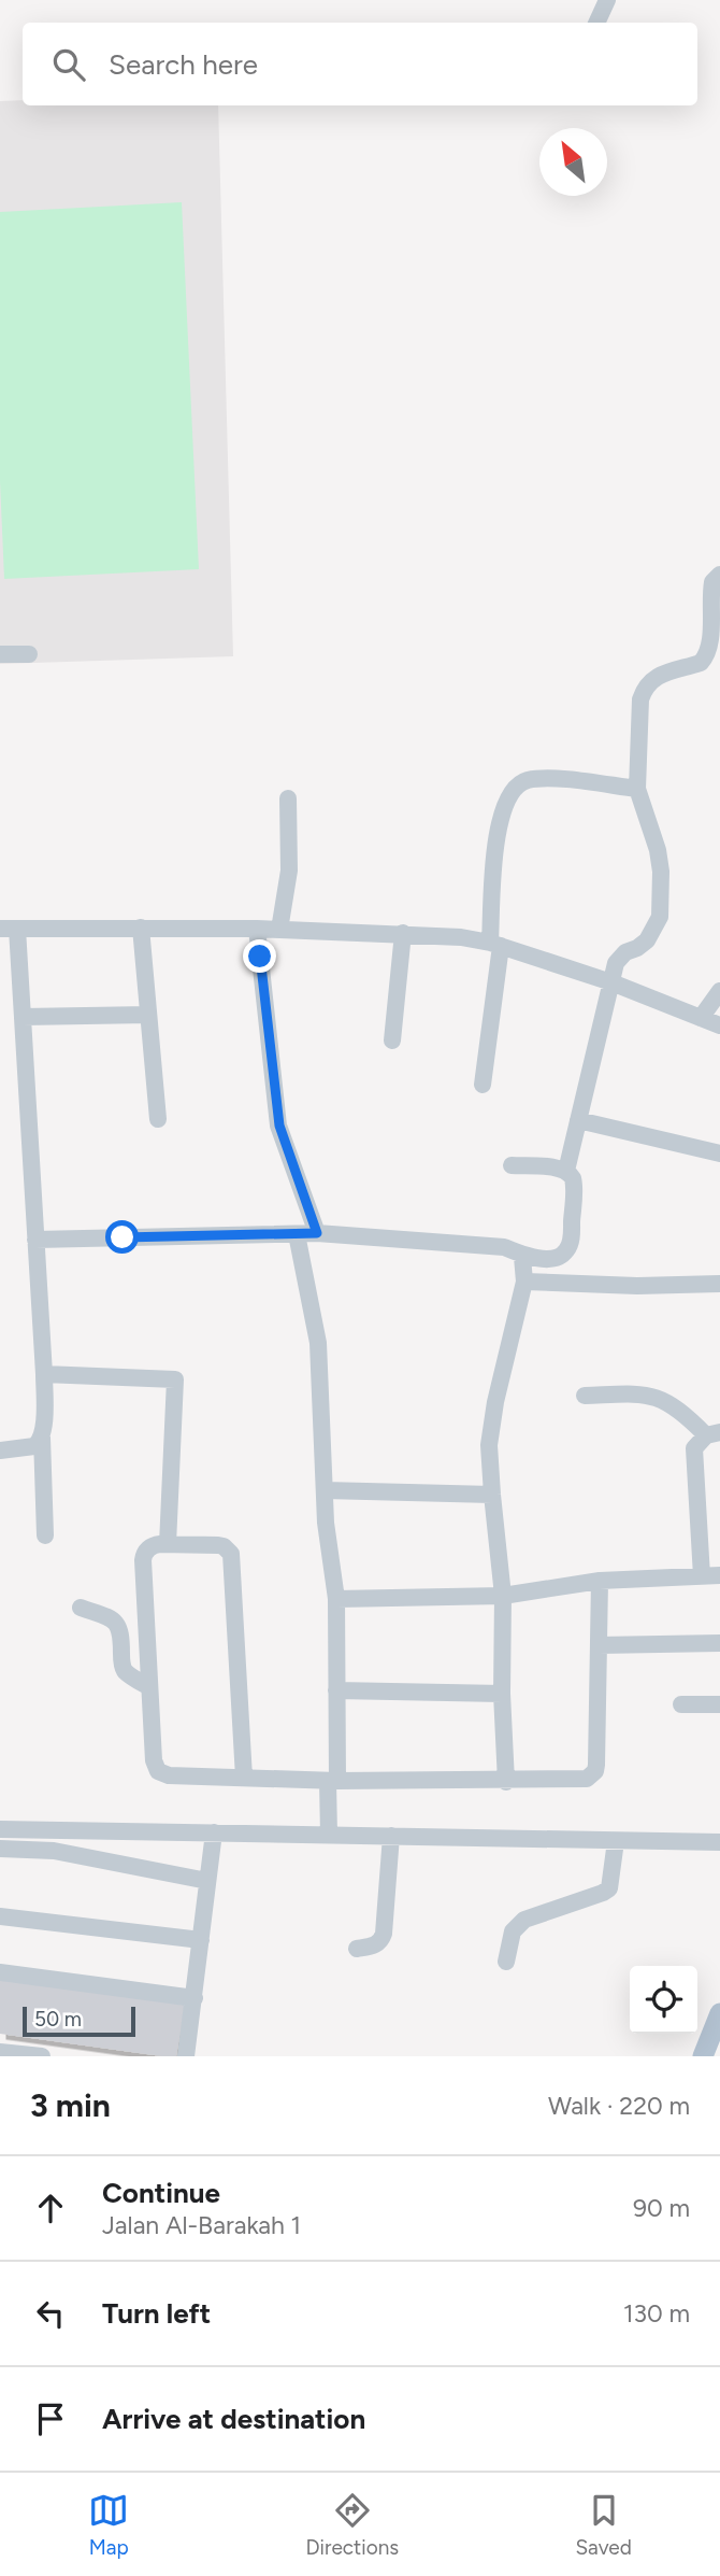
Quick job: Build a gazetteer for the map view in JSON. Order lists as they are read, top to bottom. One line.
{"scale_bar":"50 m","north":"top left","page":{"search":"Search here","scale":"50 m","heading":["3 min","Walk · 220 m"],"list":[["Continue","Jalan Al-Barakah 1","90 m"],["Turn left","130 m"],"Arrive at destination"],"nav":["Map","Directions","Saved"]}}
